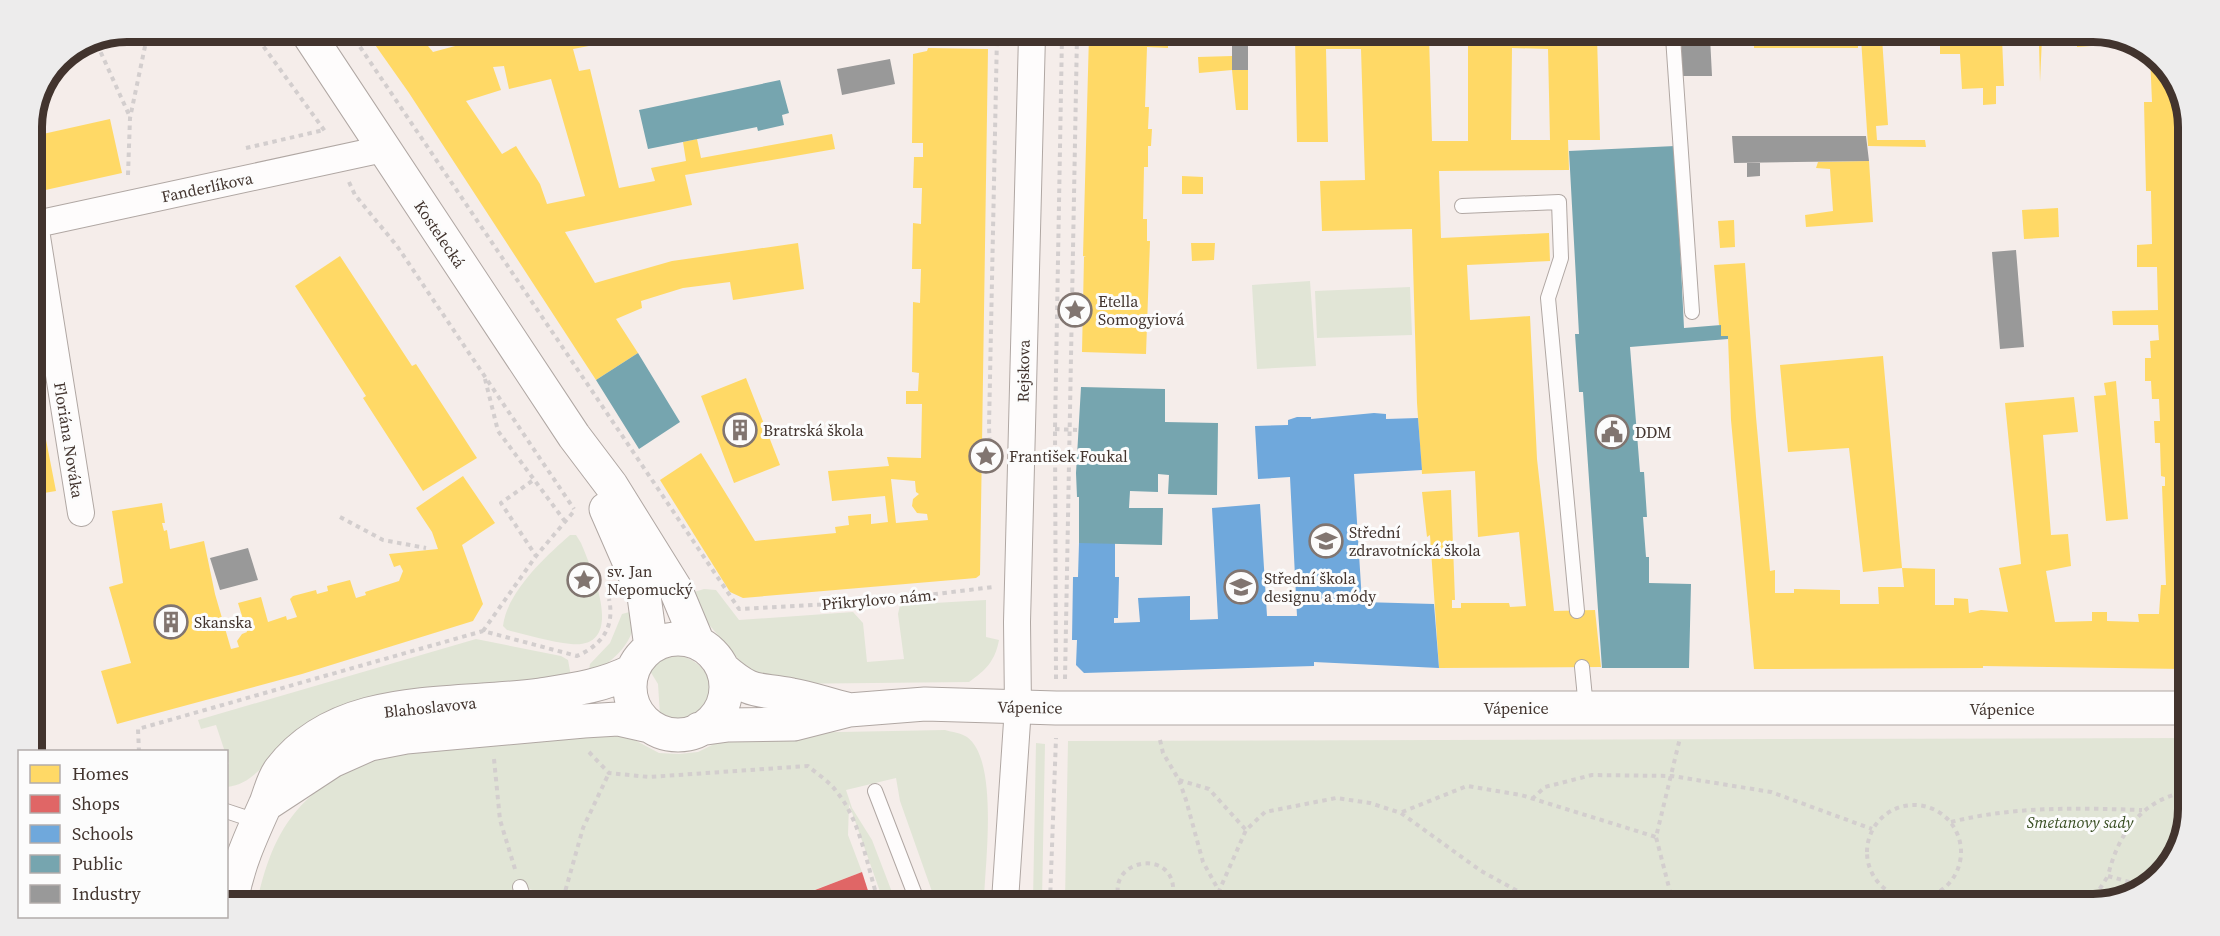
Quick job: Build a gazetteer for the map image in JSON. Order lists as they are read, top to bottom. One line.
{"streets":{"main road":["Kostelecká","Blahoslavova","Vápenice"],"street":["Fanderlíkova","Rejskova","Floriána Nováka"],"path":["Přikrylovo nám."]},"crossings":[["Fanderlíkova","Kostelecká"],["Kostelecká","Blahoslavova"],["Kostelecká","Vápenice"],["Rejskova","Vápenice"],["Blahoslavova","Vápenice"]],"parks":["Smetanovy sady"],"places":{"place":["Etella Somogyiová","František Foukal","sv. Jan Nepomucký"],"building":["Bratrská škola","Skanska"],"public building":["DDM"],"school or university":["Střední zdravotnícká škola","Střední škola designu a módy"]},"legend":["Homes","Shops","Schools","Public","Industry"]}
